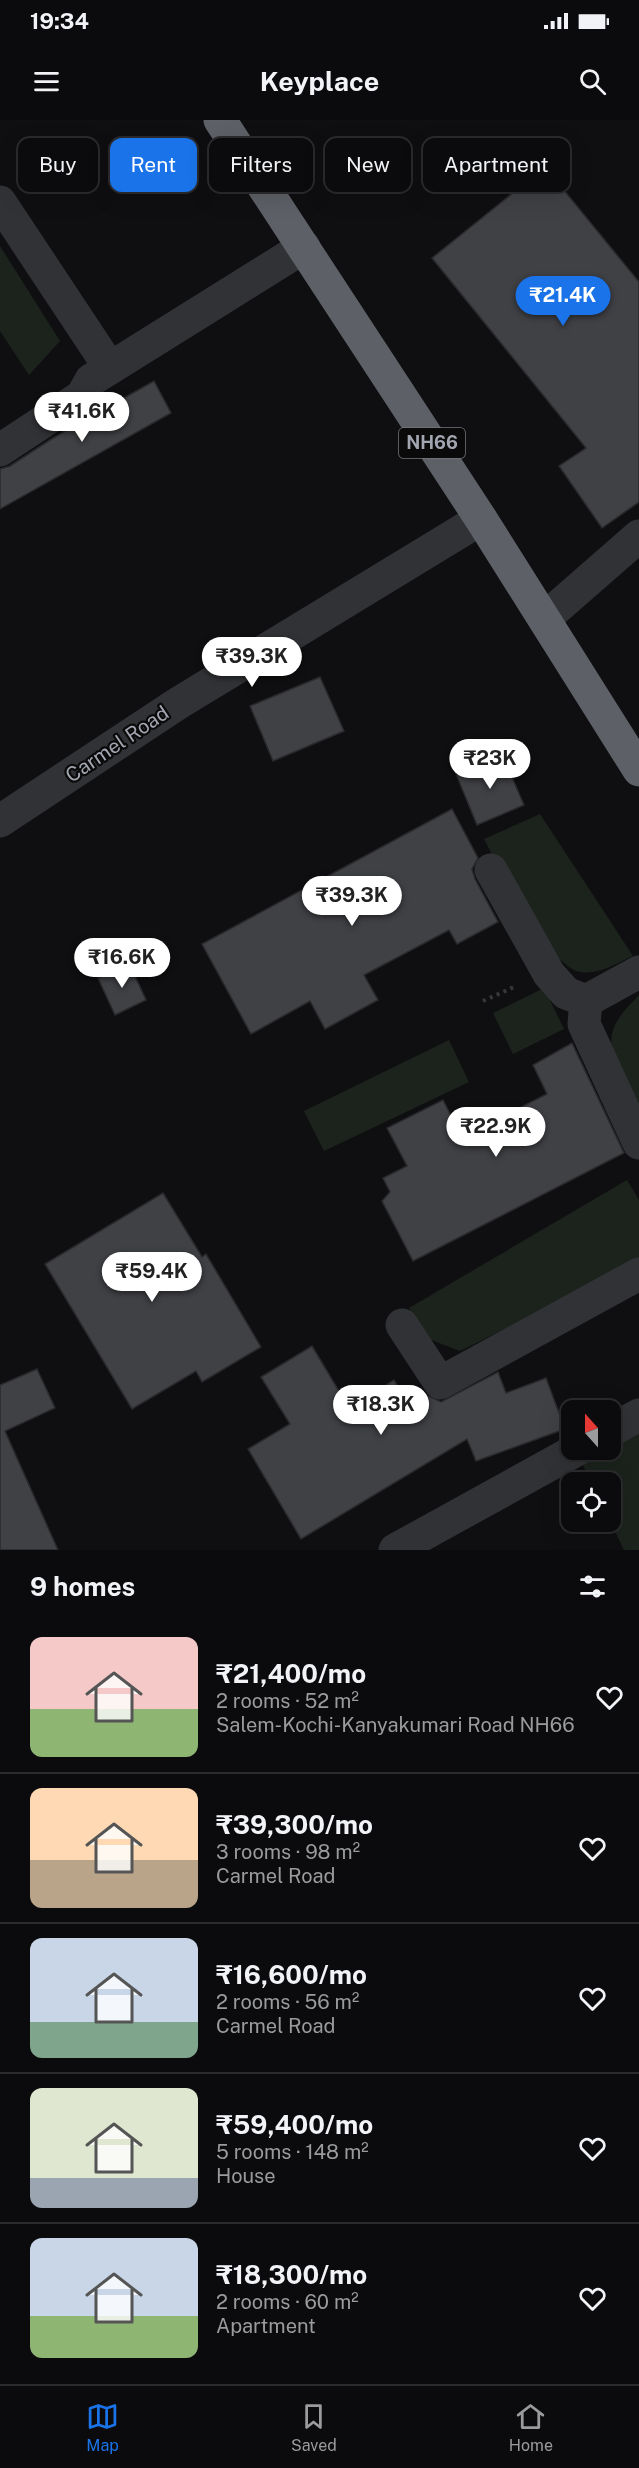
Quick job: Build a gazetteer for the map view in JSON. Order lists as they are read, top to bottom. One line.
{"streets":{"highway":["NH66"],"street":["Carmel Road"]},"crossings":[["NH66","Carmel Road"]],"north":"top","page":{"status":"19:34","header":"Keyplace","chip":["Buy","Rent","Filters","New","Apartment"],"price":["₹21.4K","₹41.6K","₹39.3K","₹23K","₹39.3K","₹16.6K","₹22.9K","₹59.4K","₹18.3K"],"heading":"9 homes","list":[{"name":"₹21,400/mo","note":"2 rooms · 52 m² · Salem-Kochi-Kanyakumari Road NH66"},{"name":"₹39,300/mo","note":"3 rooms · 98 m² · Carmel Road"},{"name":"₹16,600/mo","note":"2 rooms · 56 m² · Carmel Road"},{"name":"₹59,400/mo","note":"5 rooms · 148 m² · House"},{"name":"₹18,300/mo","note":"2 rooms · 60 m² · Apartment"}],"tabs":["Map","Saved","Home"]}}
